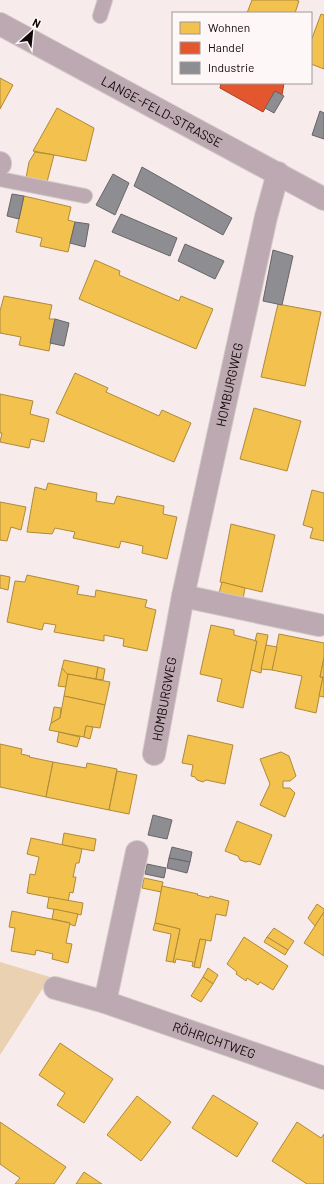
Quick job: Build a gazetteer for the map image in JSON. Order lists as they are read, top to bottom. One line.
{"streets":{"street":["LANGE-FELD-STRASSE","HOMBURGWEG","RÖHRICHTWEG"]},"crossings":[["LANGE-FELD-STRASSE","HOMBURGWEG"]],"legend":["Wohnen","Handel","Industrie"],"north":"top right"}
